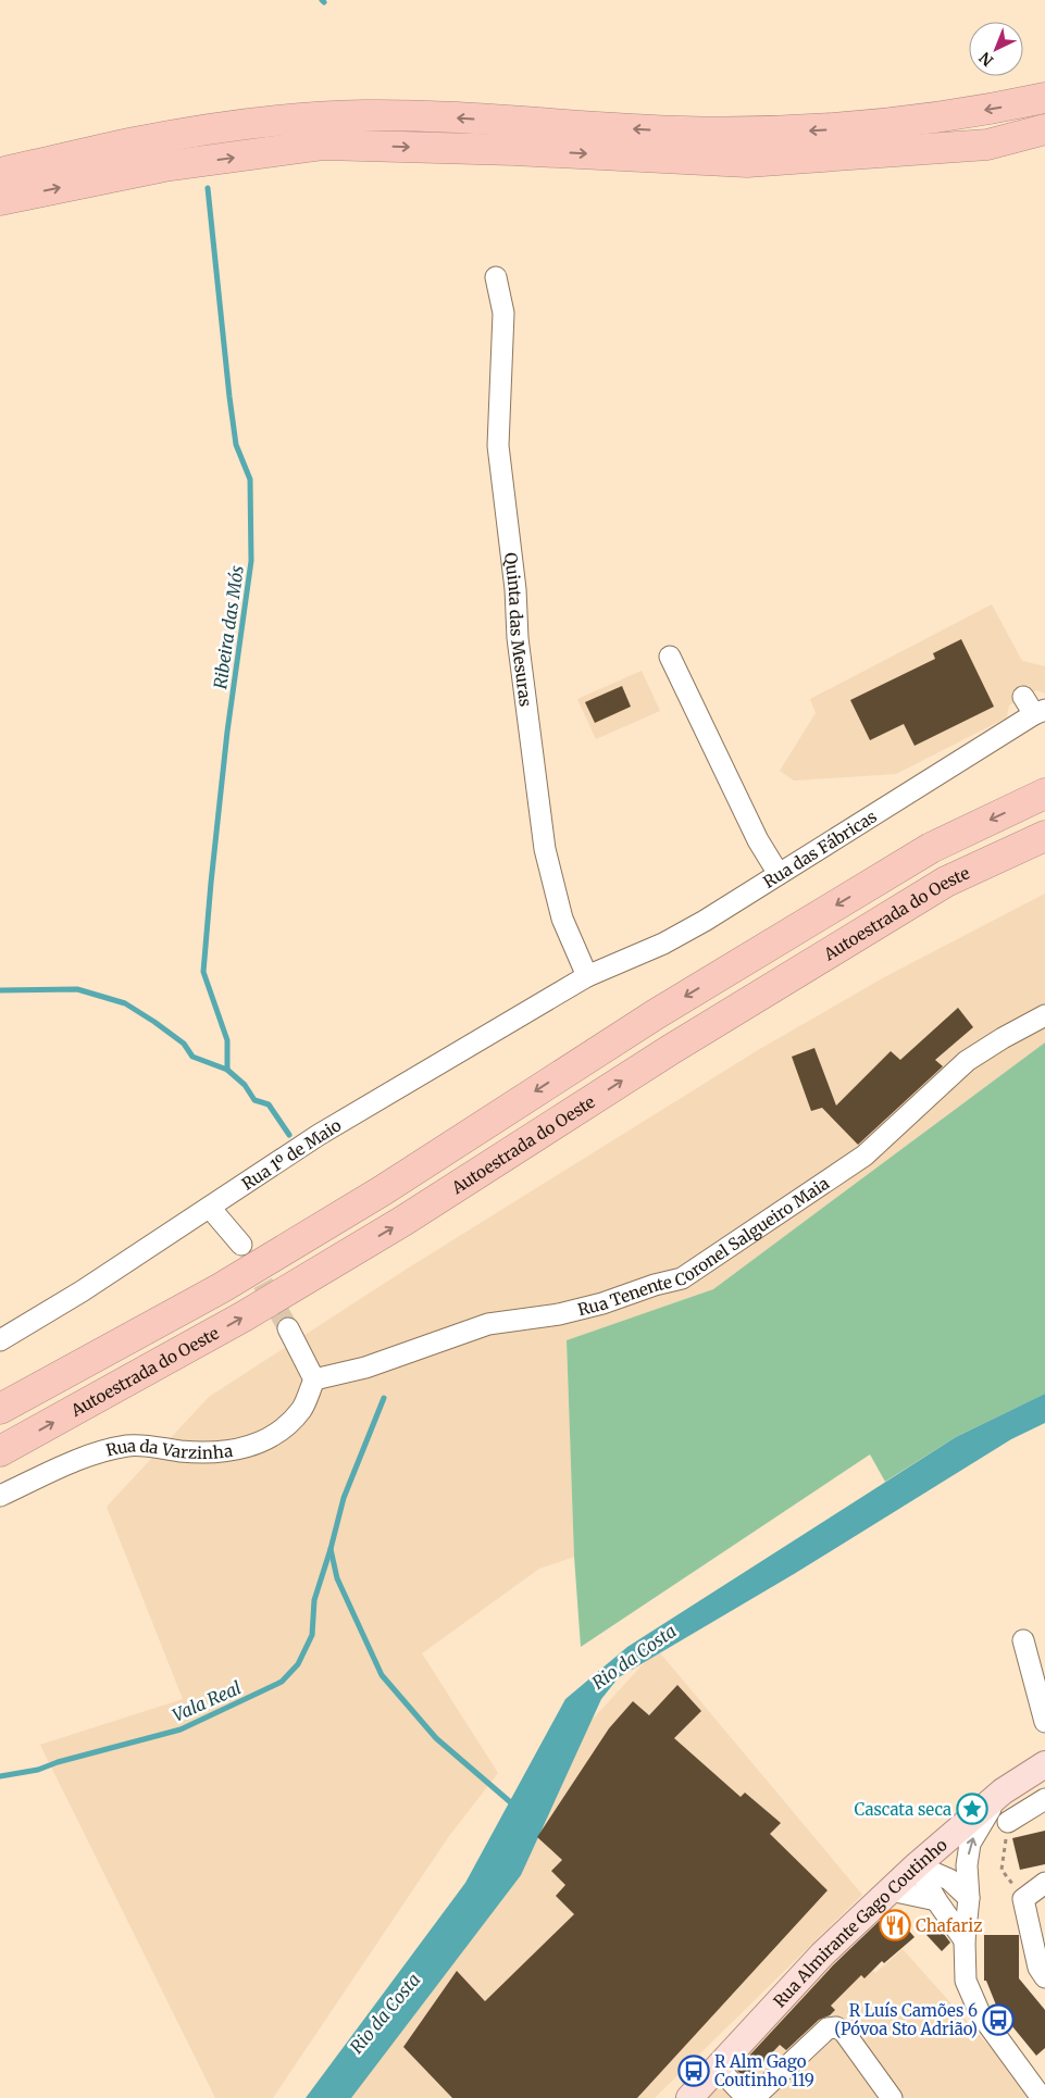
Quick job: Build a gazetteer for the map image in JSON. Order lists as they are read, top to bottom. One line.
{"streets":{"highway":["Autoestrada do Oeste"],"main road":["Rua Almirante Gago Coutinho"],"street":["Quinta das Mesuras","Rua das Fábricas","Rua 1º de Maio","Rua Tenente Coronel Salgueiro Maia","Rua da Varzinha"]},"crossings":[["Quinta das Mesuras","Rua das Fábricas"],["Quinta das Mesuras","Rua 1º de Maio"],["Rua das Fábricas","Rua 1º de Maio"],["Rua Tenente Coronel Salgueiro Maia","Rua da Varzinha"]],"water":["Ribeira das Mós","Rio da Costa","Vala Real"],"places":{"place":["Cascata seca"],"restaurant":["Chafariz"],"bus stop":["R Luís Camões 6 (Póvoa Sto Adrião)","R Alm Gago Coutinho 119"]},"north":"bottom left"}
